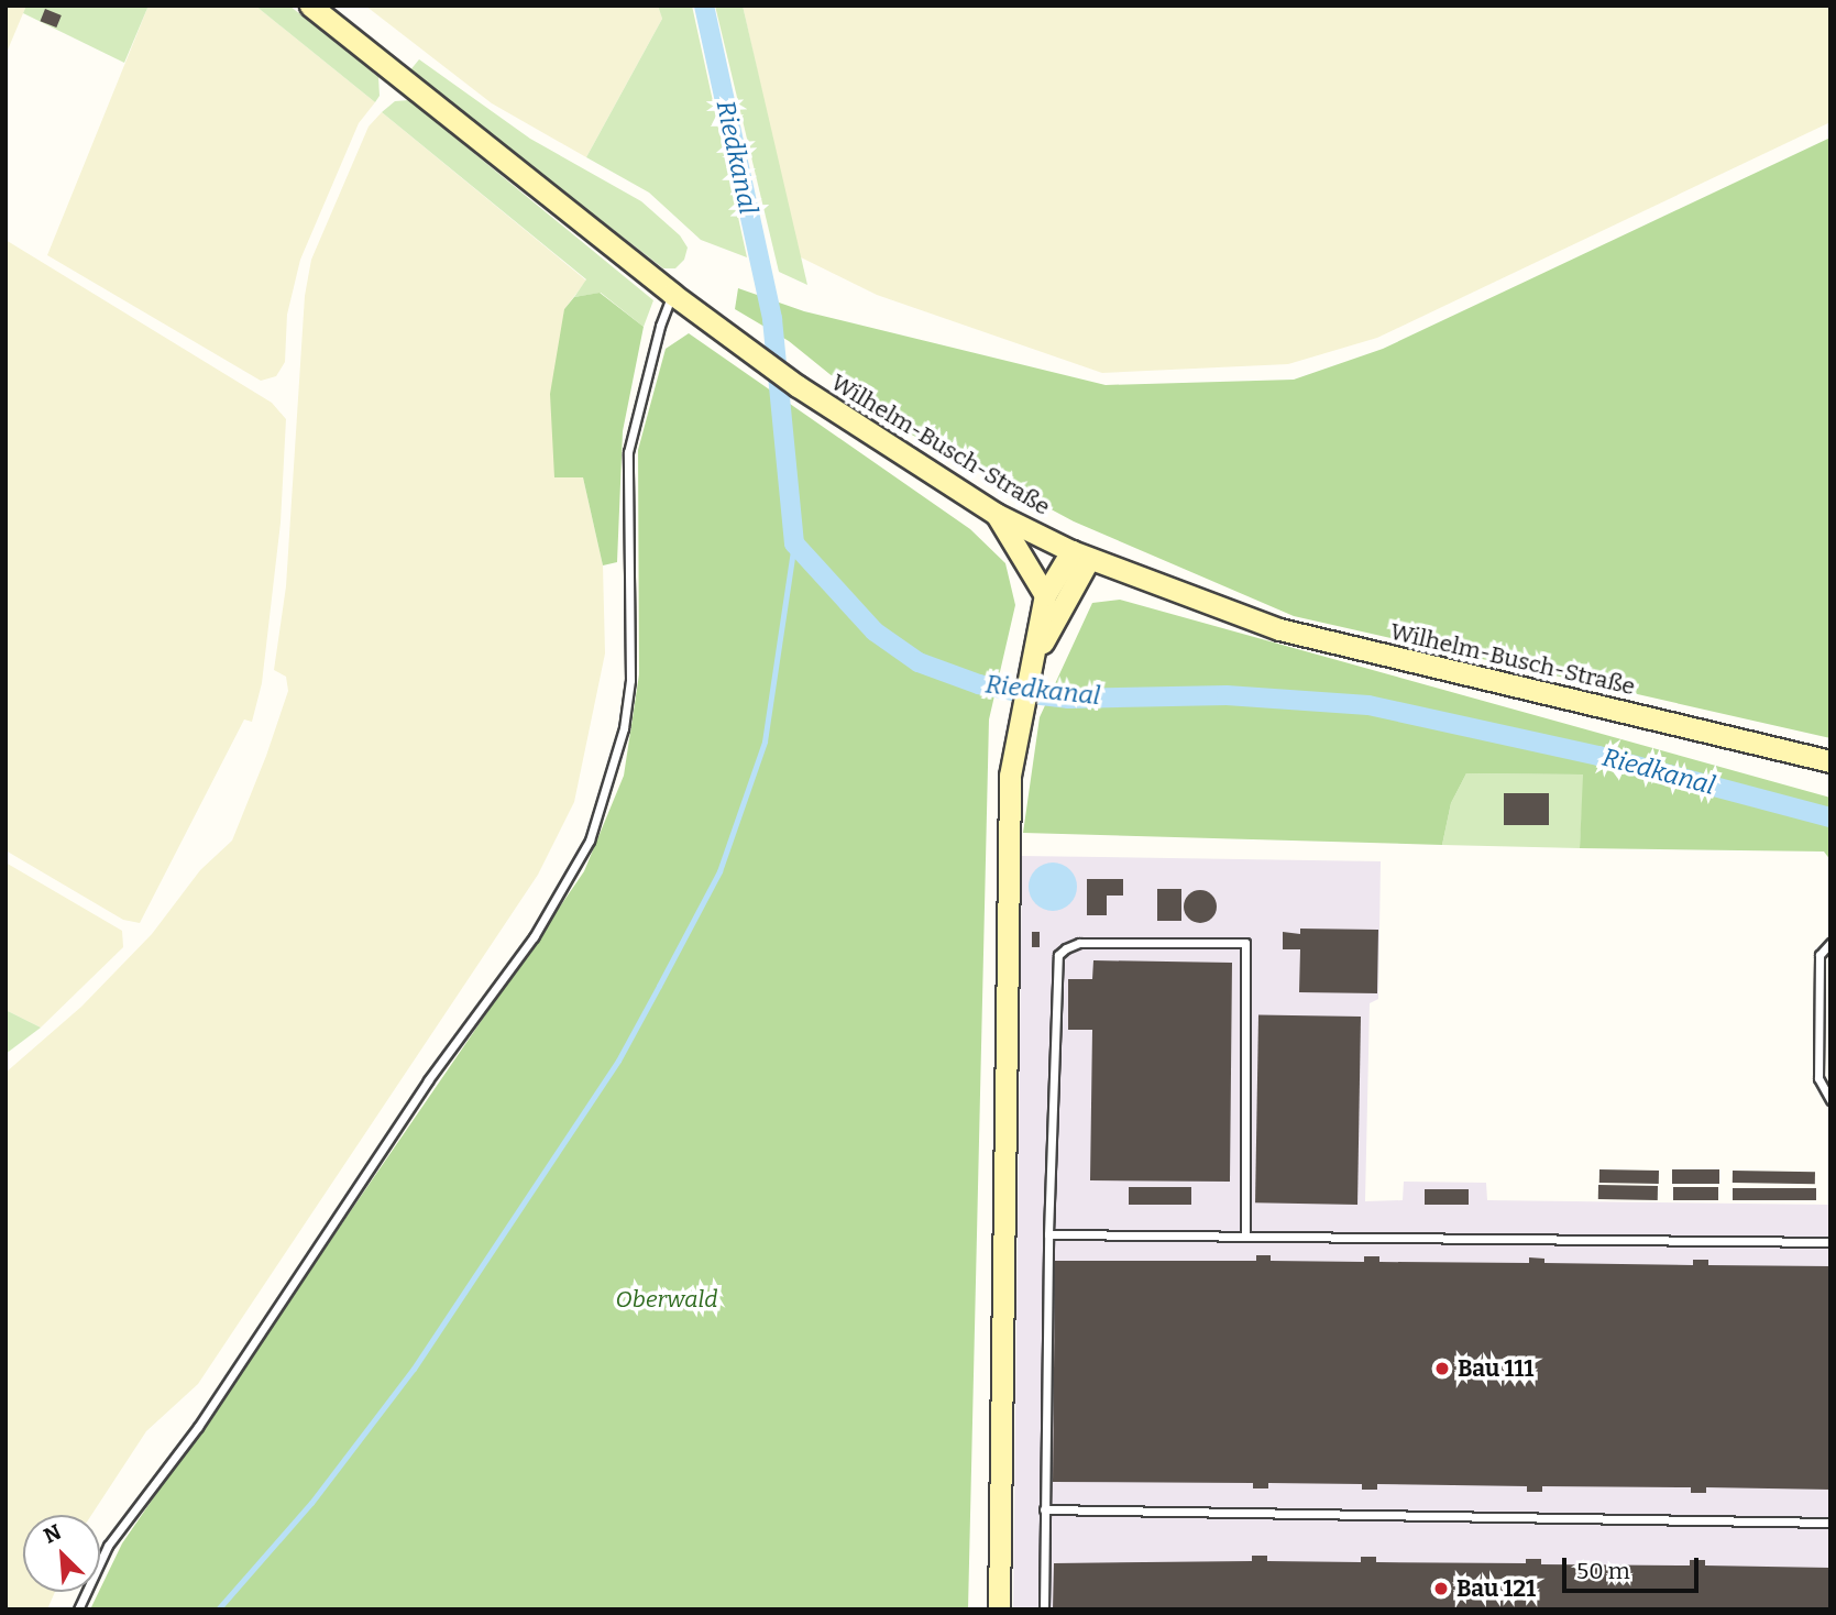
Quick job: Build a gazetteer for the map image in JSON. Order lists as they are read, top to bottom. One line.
{"streets":{"main road":["Wilhelm-Busch-Straße"]},"water":["Riedkanal"],"parks":["Oberwald"],"places":["Bau 111","Bau 121"],"scale_bar":"50 m","north":"top left"}
